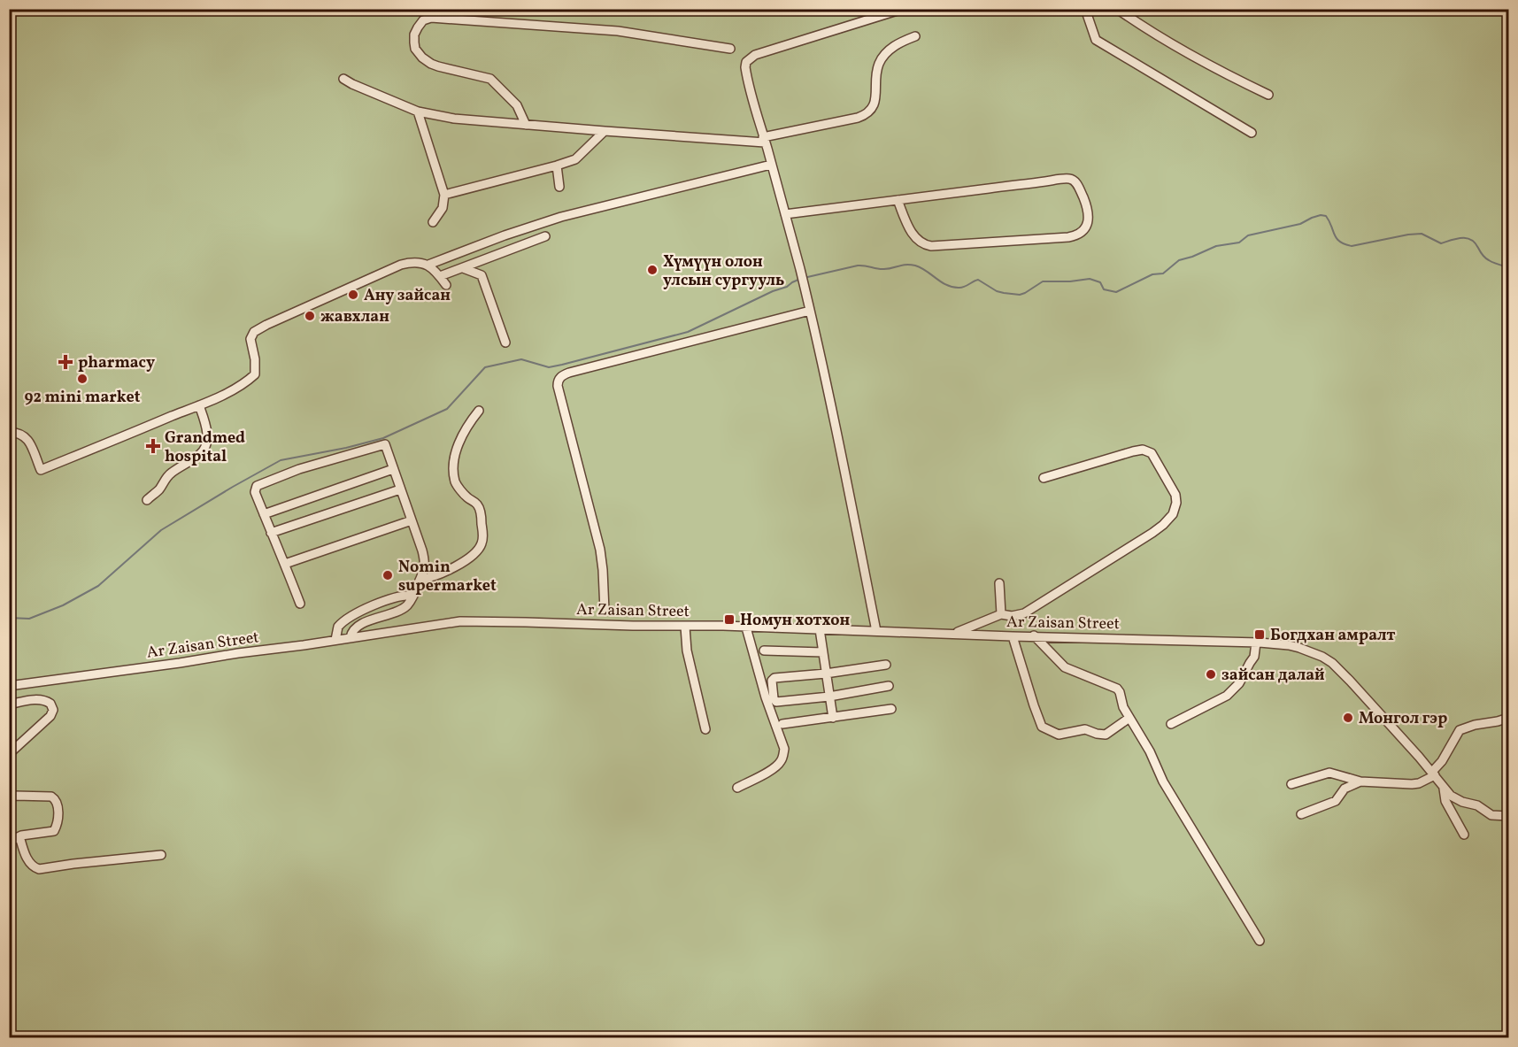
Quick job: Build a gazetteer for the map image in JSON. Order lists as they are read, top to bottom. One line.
{"streets":{"street":["Ar Zaisan Street"]},"places":{"other":["Хүмүүн олон улсын сургууль","Ану зайсан","жавхлан","92 mini market","Nomin supermarket","зайсан далай","Монгол гэр"],"health":["pharmacy","Grandmed hospital"],"transit":["Номун хотхон","Богдхан амралт"]}}
